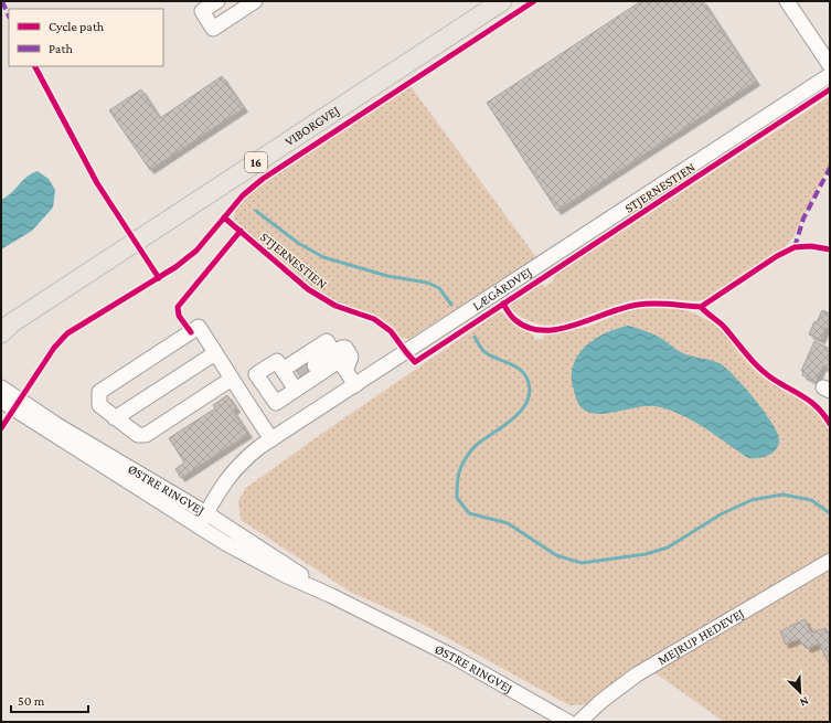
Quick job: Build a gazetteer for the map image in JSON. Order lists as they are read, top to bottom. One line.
{"streets":{"main road":["VIBORGVEJ","16"],"street":["LÆGÅRDVEJ","ØSTRE RINGVEJ","MEJRUP HEDEVEJ"],"cycle path":["STJERNESTIEN"]},"crossings":[["LÆGÅRDVEJ","ØSTRE RINGVEJ"]],"legend":["Cycle path","Path"],"scale_bar":"50 m","north":"bottom right"}
